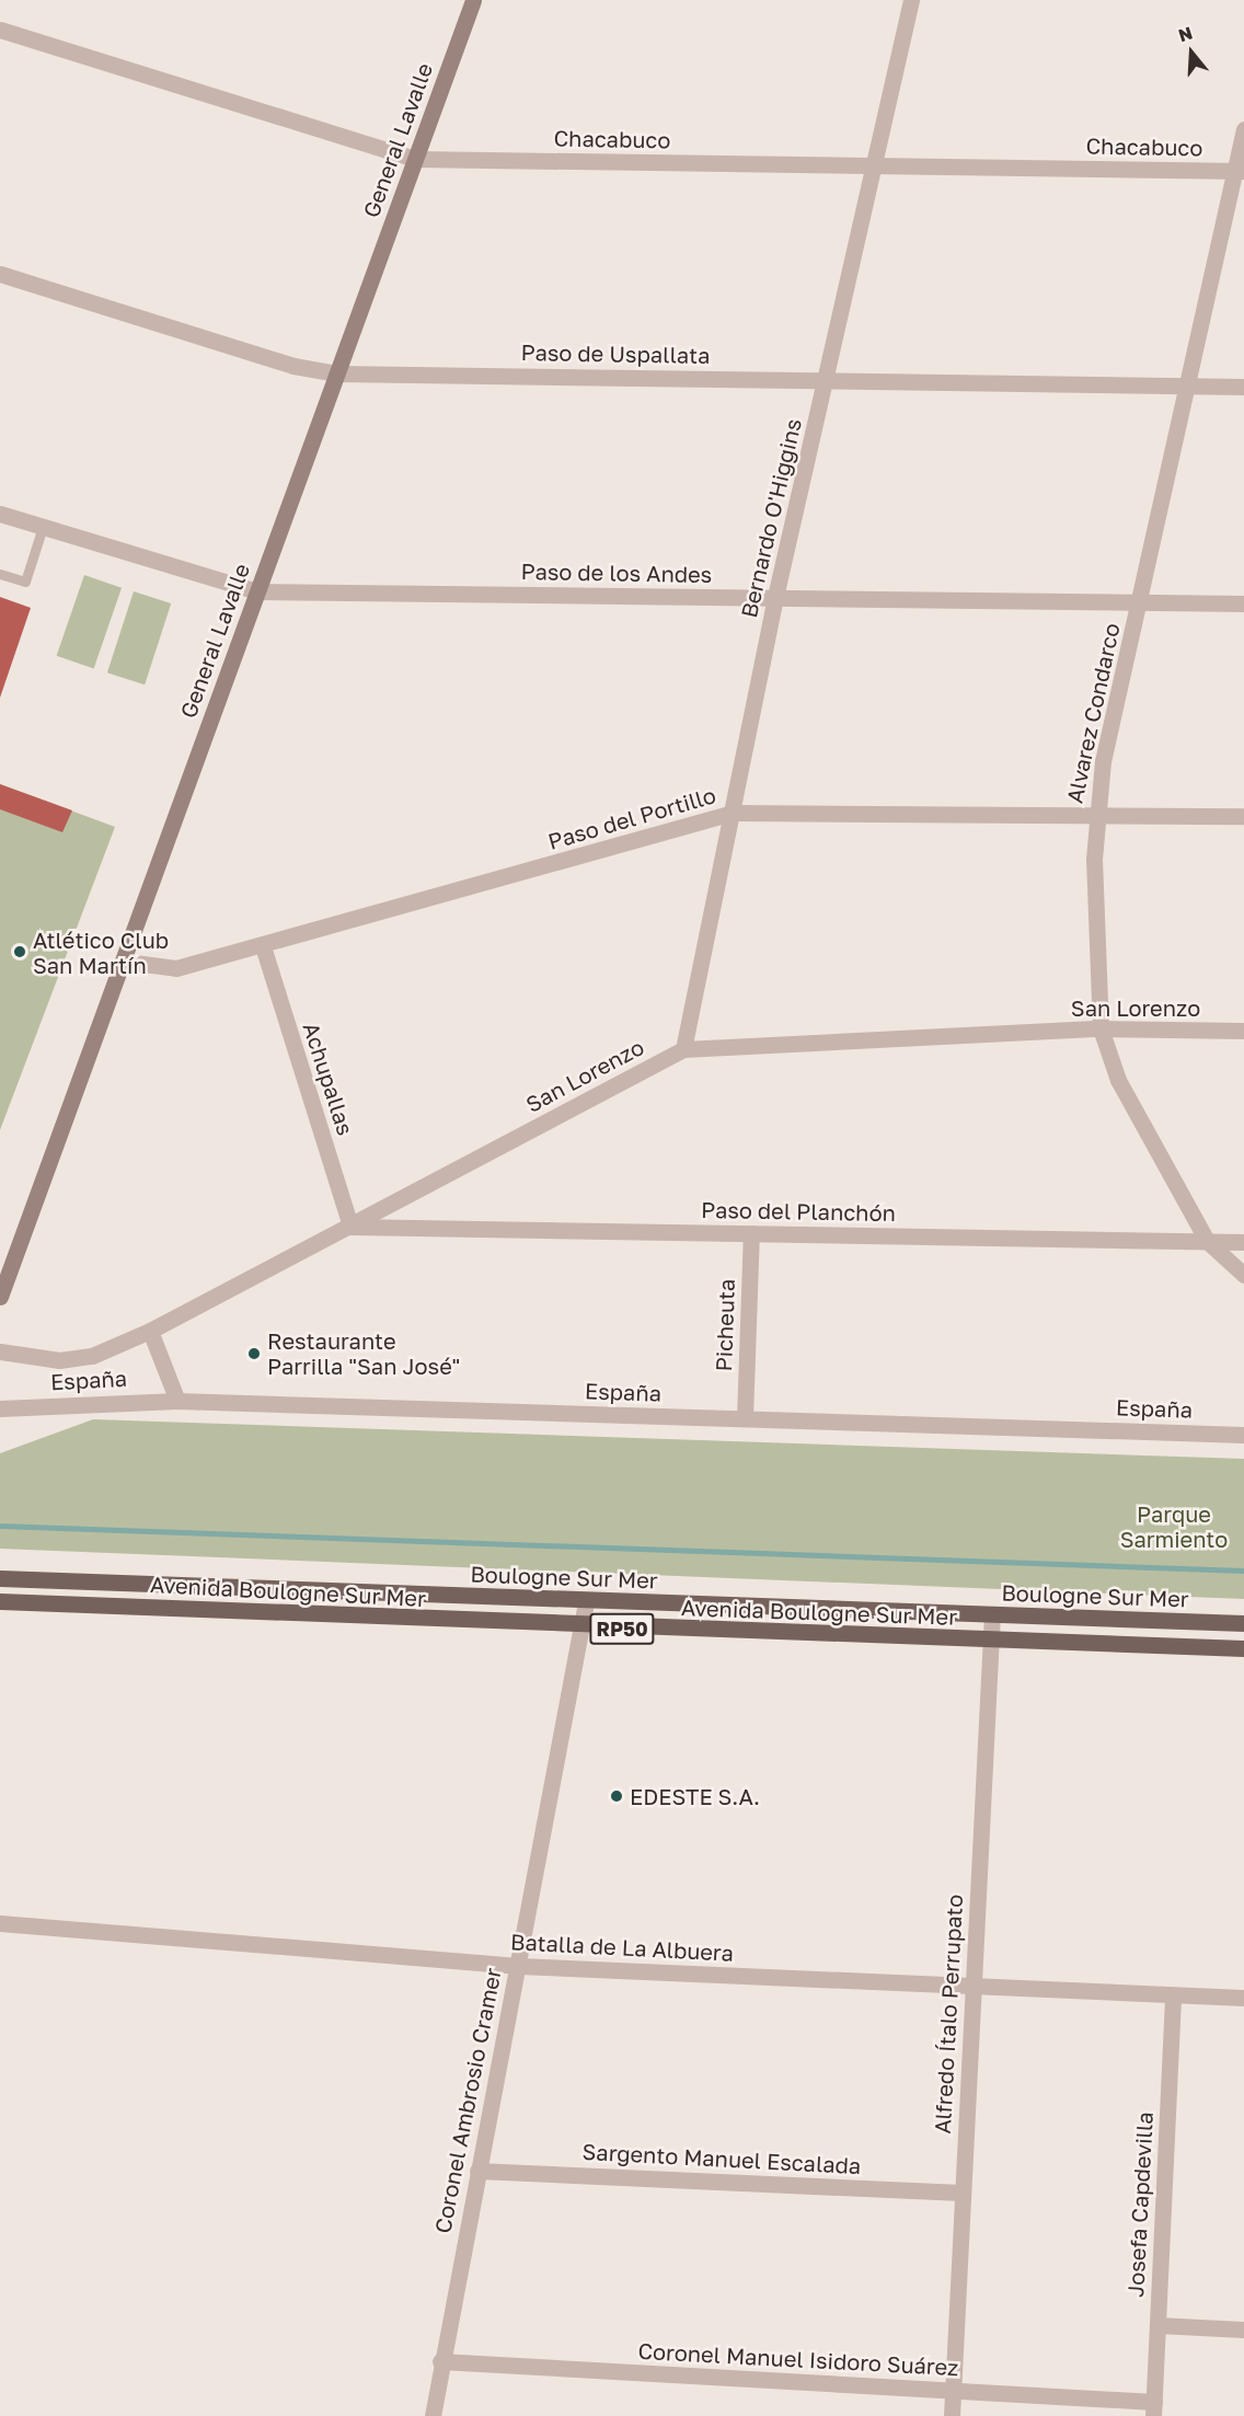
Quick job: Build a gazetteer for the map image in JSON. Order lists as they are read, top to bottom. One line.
{"streets":{"main road":["General Lavalle","Boulogne Sur Mer","Avenida Boulogne Sur Mer","RP50"],"street":["Chacabuco","Paso de Uspallata","Bernardo O'Higgins","Paso de los Andes","Alvarez Condarco","Paso del Portillo","San Lorenzo","Achupallas","Paso del Planchón","Picheuta","España","Batalla de La Albuera","Alfredo Ítalo Perrupato","Coronel Ambrosio Cramer","Sargento Manuel Escalada","Josefa Capdevilla","Coronel Manuel Isidoro Suárez"]},"crossings":[["Chacabuco","General Lavalle"],["Chacabuco","Bernardo O'Higgins"],["Chacabuco","Alvarez Condarco"],["General Lavalle","Paso de Uspallata"],["General Lavalle","Paso de los Andes"],["General Lavalle","Paso del Portillo"],["Paso de Uspallata","Bernardo O'Higgins"],["Paso de Uspallata","Alvarez Condarco"],["Bernardo O'Higgins","Paso de los Andes"],["Bernardo O'Higgins","Paso del Portillo"],["Bernardo O'Higgins","San Lorenzo"],["Paso de los Andes","Alvarez Condarco"],["Alvarez Condarco","Paso del Portillo"],["Alvarez Condarco","San Lorenzo"],["Alvarez Condarco","Paso del Planchón"],["Paso del Portillo","Achupallas"],["San Lorenzo","Achupallas"],["San Lorenzo","Paso del Planchón"],["Achupallas","Paso del Planchón"],["Paso del Planchón","Picheuta"],["Picheuta","España"],["Boulogne Sur Mer","Alfredo Ítalo Perrupato"],["Boulogne Sur Mer","Coronel Ambrosio Cramer"],["Avenida Boulogne Sur Mer","Alfredo Ítalo Perrupato"],["Avenida Boulogne Sur Mer","Coronel Ambrosio Cramer"],["Batalla de La Albuera","Alfredo Ítalo Perrupato"],["Batalla de La Albuera","Coronel Ambrosio Cramer"],["Batalla de La Albuera","Josefa Capdevilla"],["Alfredo Ítalo Perrupato","Sargento Manuel Escalada"],["Alfredo Ítalo Perrupato","Coronel Manuel Isidoro Suárez"],["Coronel Ambrosio Cramer","Sargento Manuel Escalada"],["Coronel Ambrosio Cramer","Coronel Manuel Isidoro Suárez"],["Josefa Capdevilla","Coronel Manuel Isidoro Suárez"]],"parks":["Parque Sarmiento"],"places":["Atlético Club San Martín","Restaurante Parrilla \"San José\"","EDESTE S.A."],"north":"top"}
